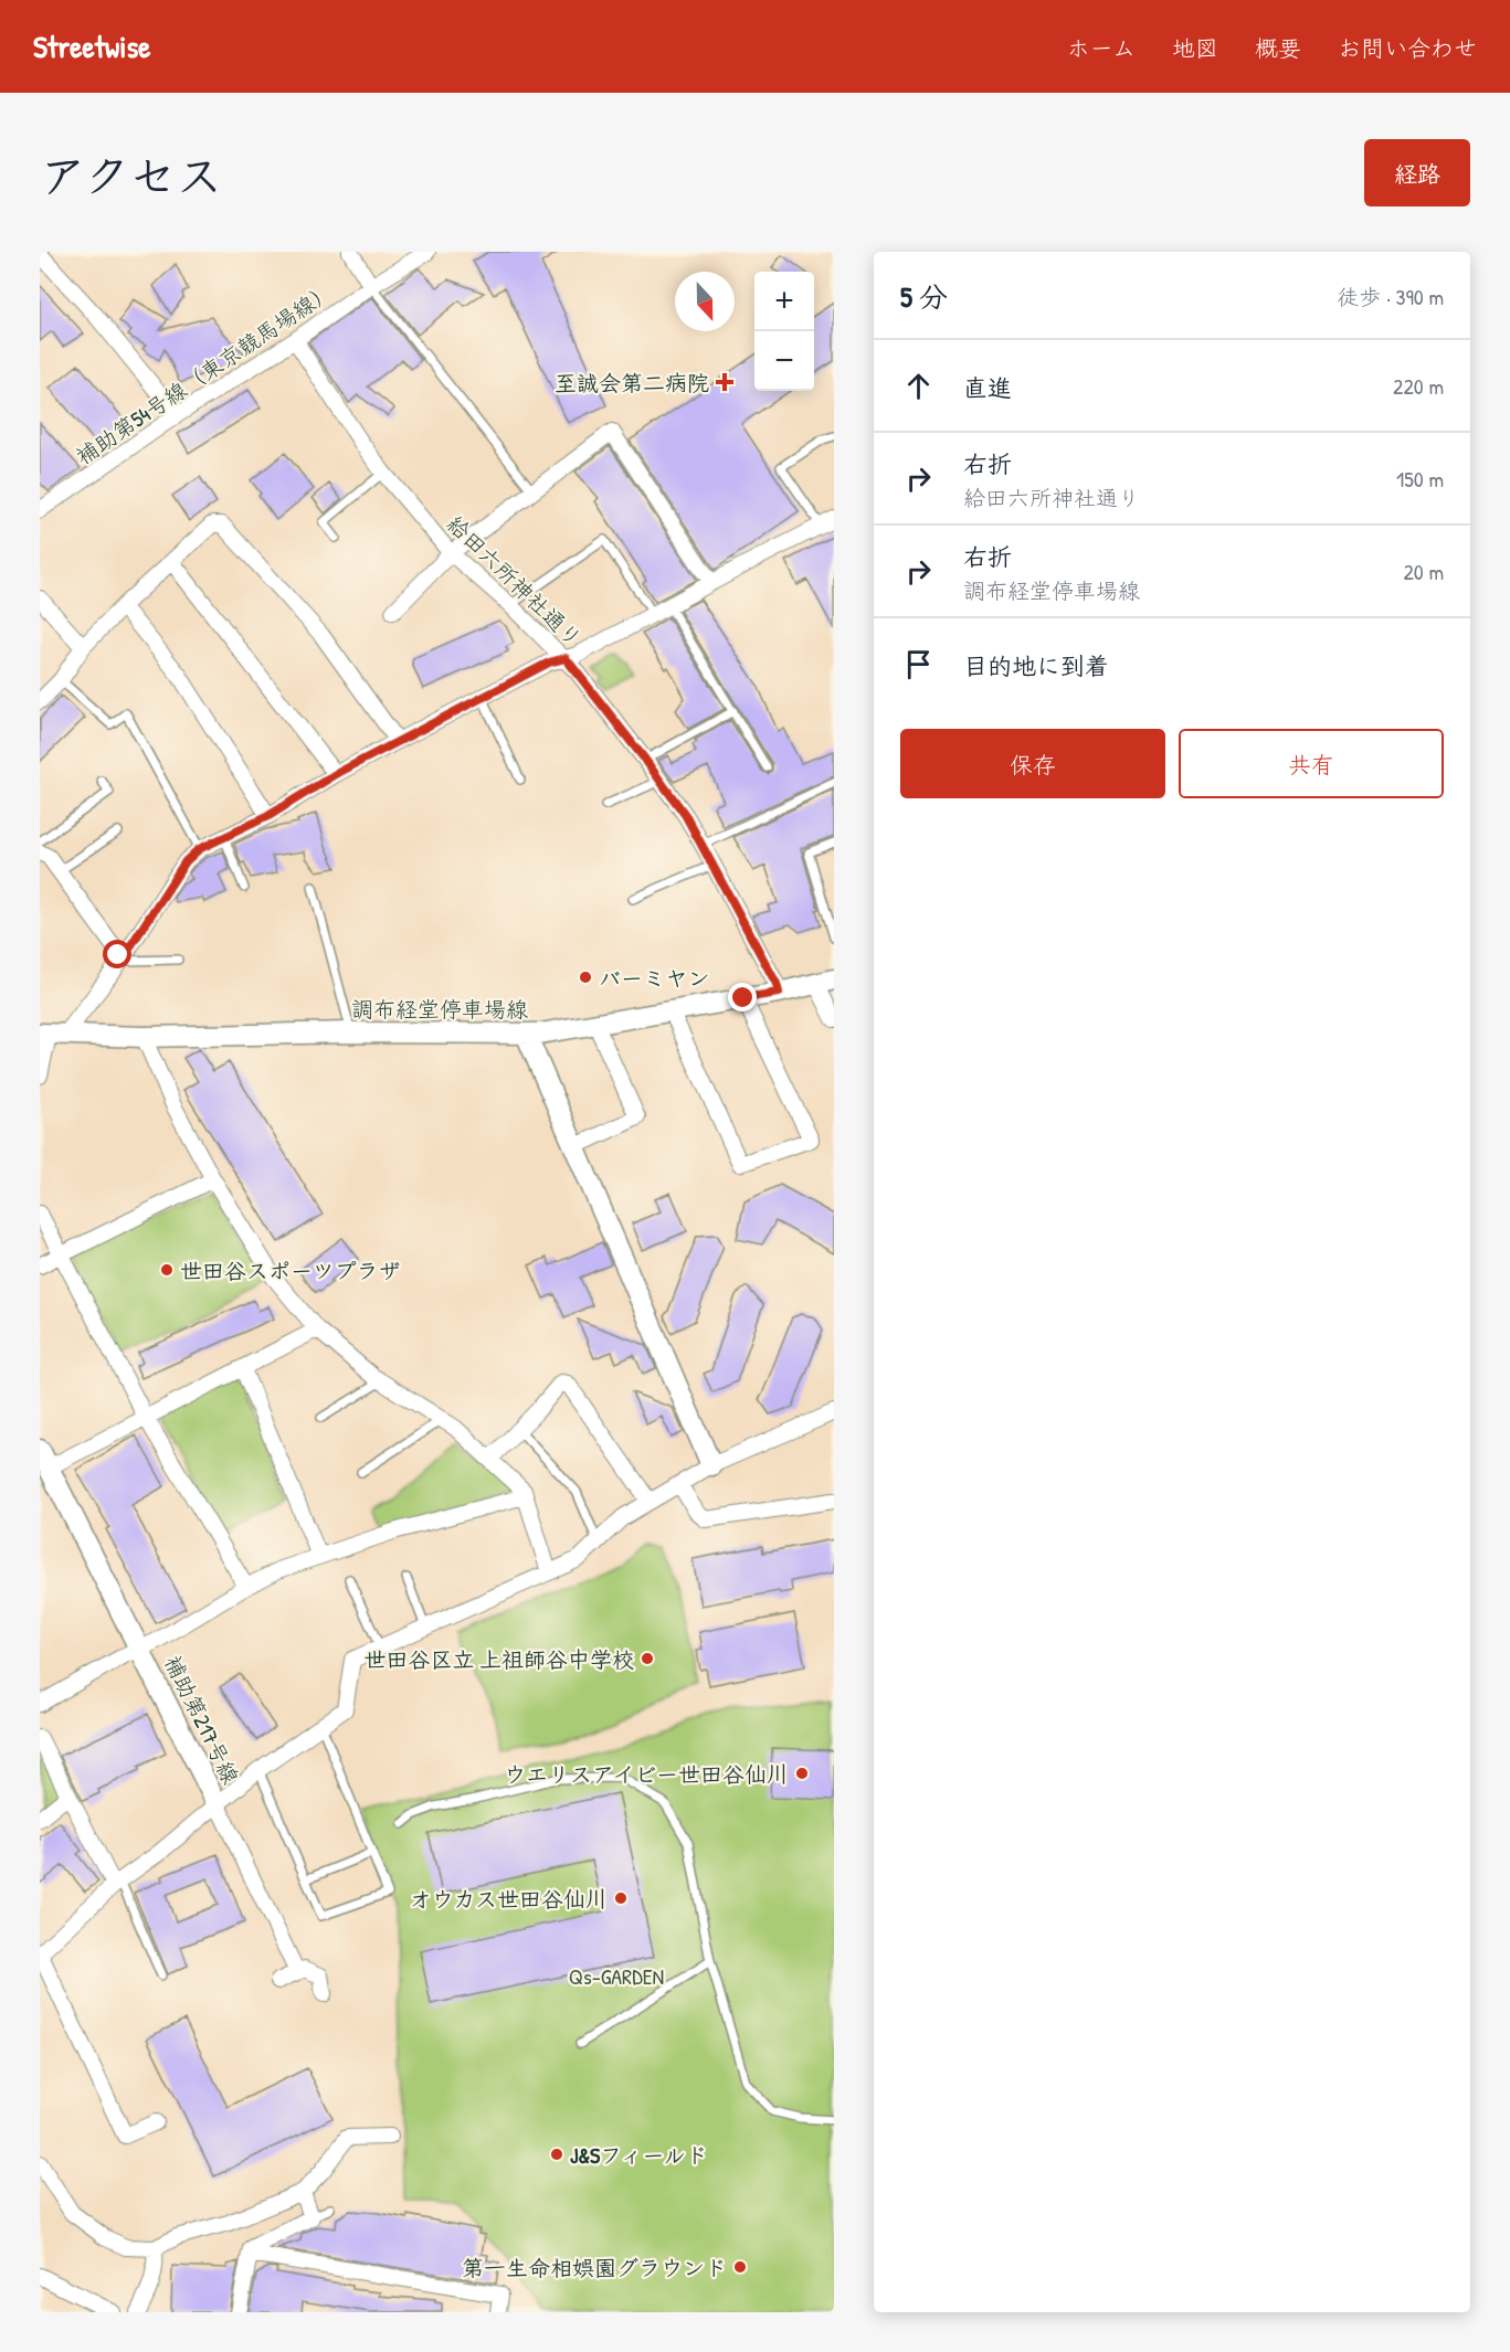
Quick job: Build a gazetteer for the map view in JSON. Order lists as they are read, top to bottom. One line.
{"streets":{"street":["補助第54号線（東京競馬場線）","給田六所神社通り","調布経堂停車場線","補助第217号線"]},"crossings":[["補助第54号線（東京競馬場線）","給田六所神社通り"],["給田六所神社通り","調布経堂停車場線"]],"parks":["Qs-GARDEN"],"places":{"health":["至誠会第二病院"],"other":["バーミヤン","世田谷スポーツプラザ","世田谷区立 上祖師谷中学校","ウエリスアイビー世田谷仙川","オウカス世田谷仙川","J&Sフィールド","第一生命相娯園グラウンド"]},"north":"bottom","page":{"header":"Streetwise","nav":["ホーム","地図","概要","お問い合わせ"],"title":"アクセス","buttons":["経路",["保存","共有"]],"heading":["5 分","徒歩 · 390 m"],"map_buttons":["+","−"],"list":[["直進","220 m"],["右折","給田六所神社通り","150 m"],["右折","調布経堂停車場線","20 m"],"目的地に到着"]}}
